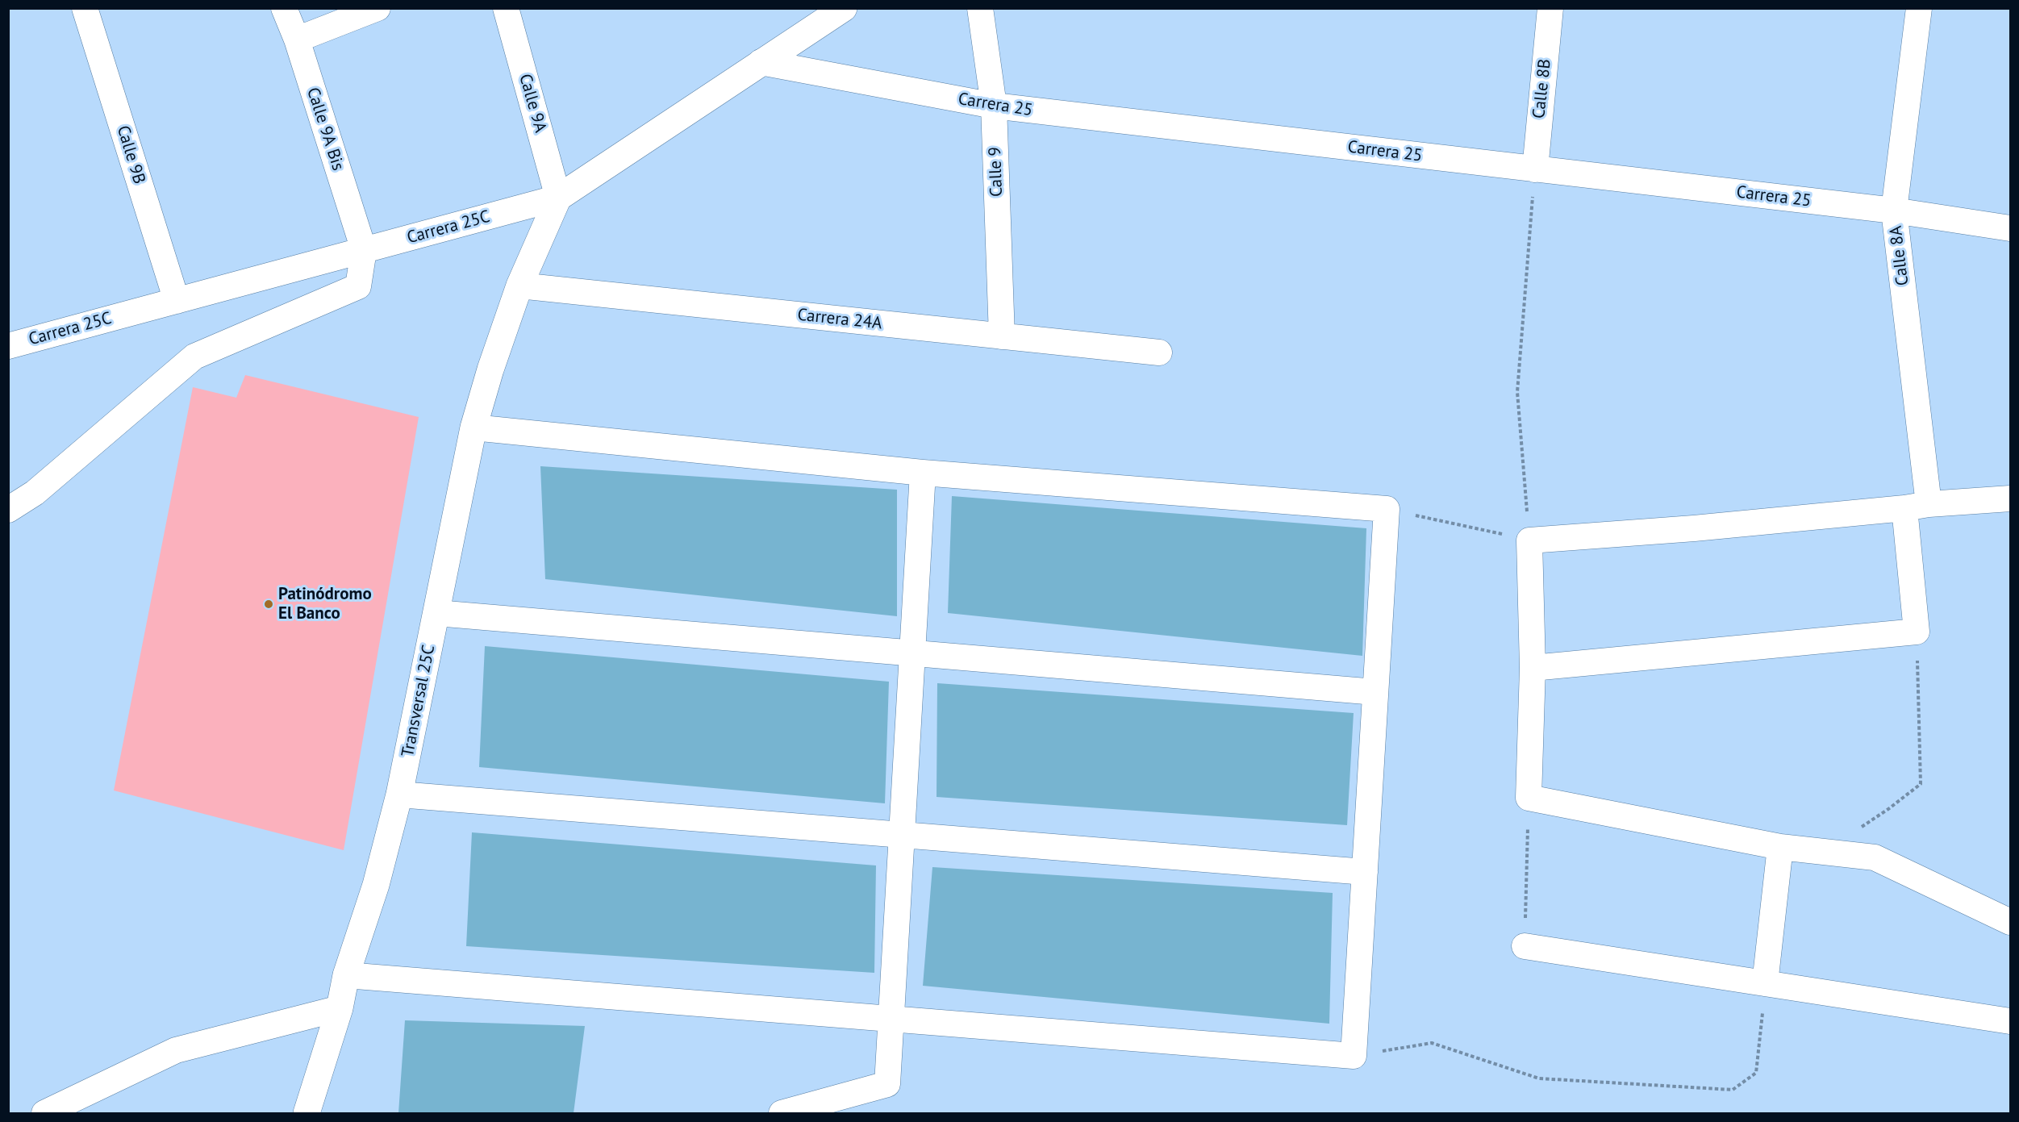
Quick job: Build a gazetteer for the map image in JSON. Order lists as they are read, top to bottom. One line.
{"streets":{"street":["Calle 8B","Calle 9A","Carrera 25","Calle 9A Bis","Calle 9B","Calle 9","Carrera 25C","Calle 8A","Carrera 24A","Transversal 25C"]},"crossings":[["Calle 8B","Carrera 25"],["Calle 9A","Carrera 25C"],["Calle 9A","Transversal 25C"],["Carrera 25","Calle 9"],["Carrera 25","Carrera 25C"],["Carrera 25","Calle 8A"],["Calle 9A Bis","Carrera 25C"],["Calle 9B","Carrera 25C"],["Calle 9","Carrera 24A"],["Carrera 25C","Transversal 25C"],["Carrera 24A","Transversal 25C"]],"places":["Patinódromo El Banco"]}
